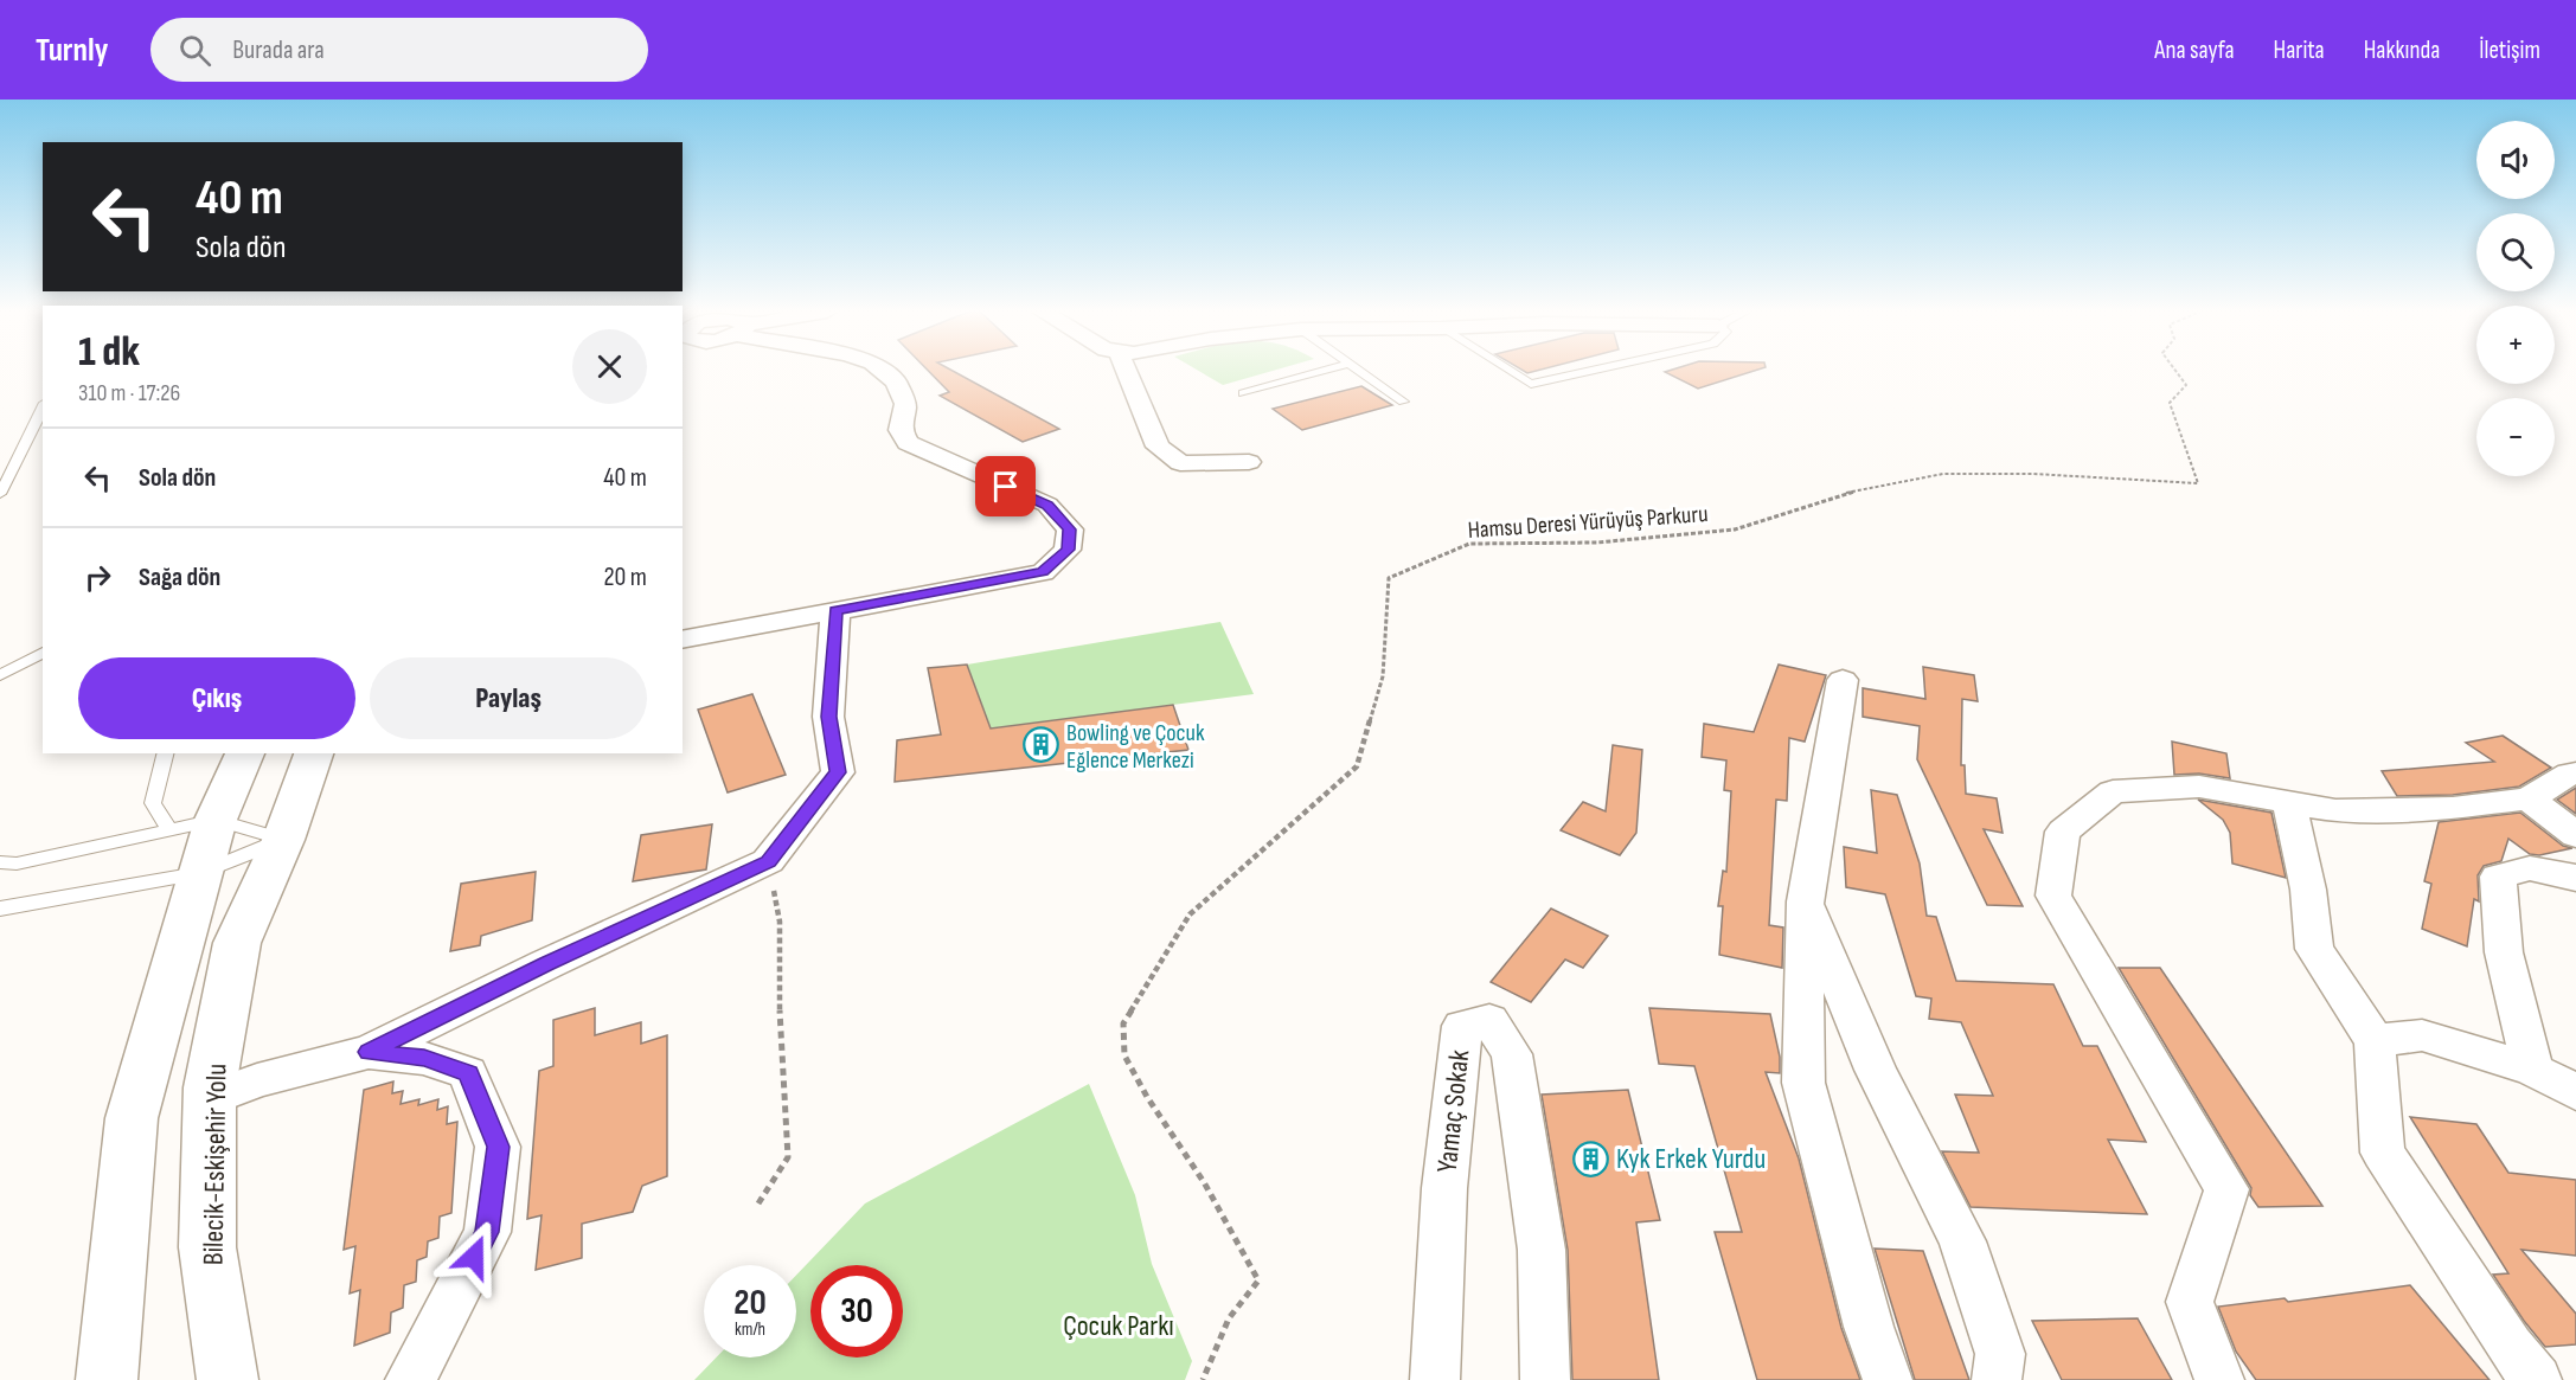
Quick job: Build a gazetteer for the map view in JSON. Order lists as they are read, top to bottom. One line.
{"streets":{"main road":["Bilecik-Eskişehir Yolu"],"street":["Yamaç Sokak"],"path":["Hamsu Deresi Yürüyüş Parkuru"]},"parks":["Çocuk Parkı"],"places":{"building":["Bowling ve Çocuk Eğlence Merkezi","Kyk Erkek Yurdu"]},"page":{"header":"Turnly","search":"Burada ara","nav":["Ana sayfa","Harita","Hakkında","İletişim"],"map_buttons":["+","−"],"turn":["40 m","Sola dön"],"heading":["1 dk","310 m · 17:26"],"list":[{"name":"Sola dön","value":"40 m"},{"name":"Sağa dön","value":"20 m"}],"buttons":["Çıkış","Paylaş"],"speed":"20 km/h","limit":"30"}}
